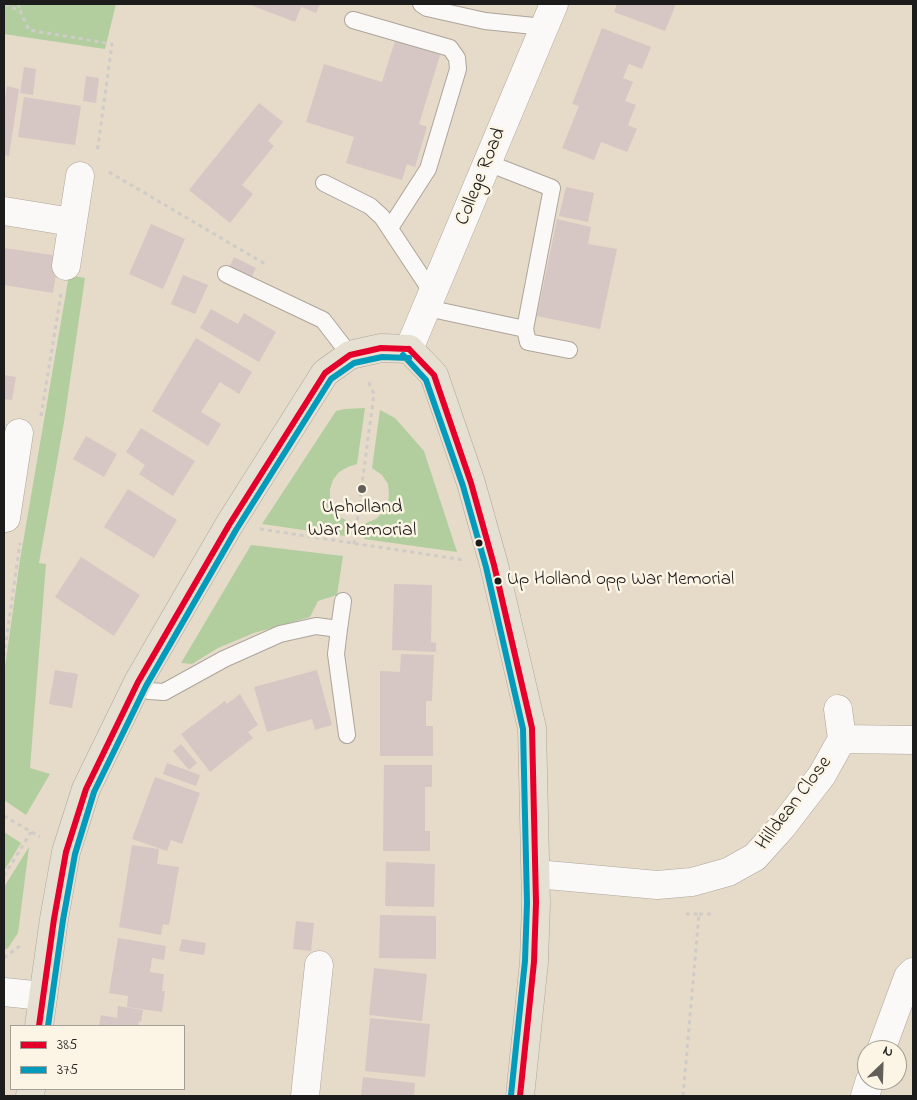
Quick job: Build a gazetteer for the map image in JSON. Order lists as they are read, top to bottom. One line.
{"streets":{"street":["College Road","Hilldean Close"]},"places":["Upholland War Memorial","Up Holland opp War Memorial"],"lines":["transit line 385","transit line 375"],"legend":["385","375"],"north":"top right"}
